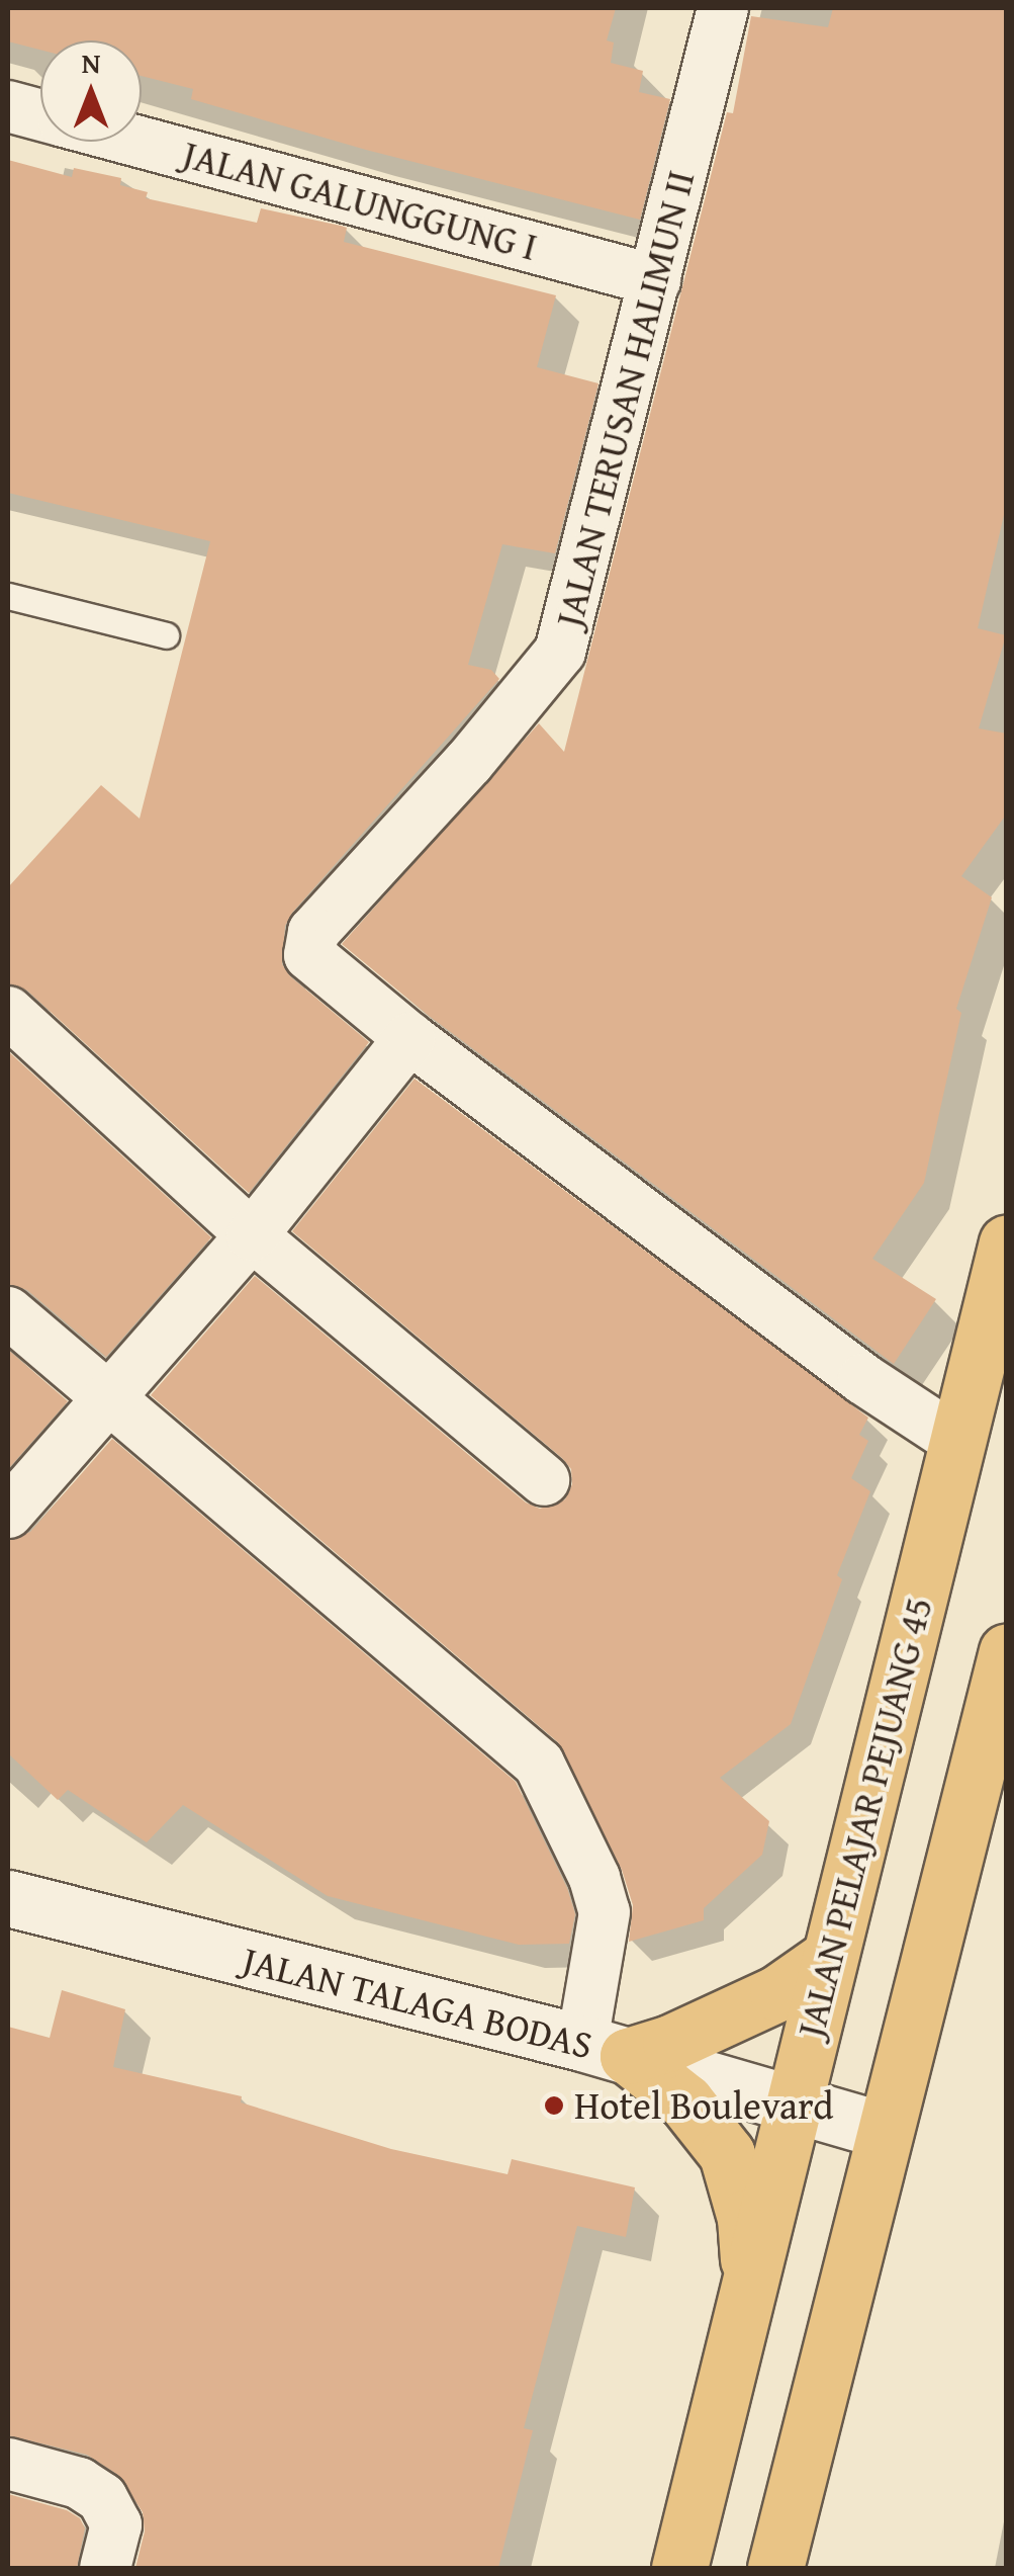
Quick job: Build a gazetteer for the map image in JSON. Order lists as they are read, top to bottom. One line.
{"streets":{"main road":["JALAN PELAJAR PEJUANG 45"],"street":["JALAN GALUNGGUNG I","JALAN TERUSAN HALIMUN II","JALAN TALAGA BODAS"]},"crossings":[["JALAN GALUNGGUNG I","JALAN TERUSAN HALIMUN II"],["JALAN TERUSAN HALIMUN II","JALAN PELAJAR PEJUANG 45"],["JALAN PELAJAR PEJUANG 45","JALAN TALAGA BODAS"]],"places":["Hotel Boulevard"],"north":"top"}
